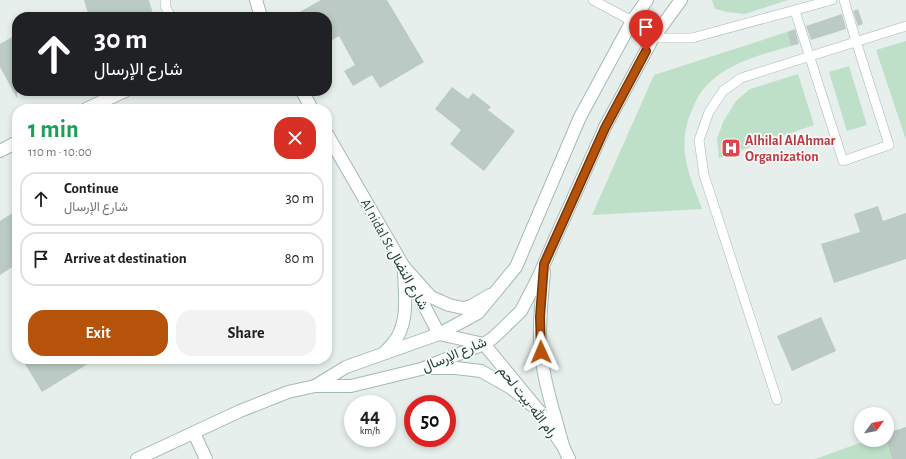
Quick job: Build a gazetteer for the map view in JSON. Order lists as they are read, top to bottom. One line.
{"streets":{"main road":["Al nidal St شارع النضال","شارع الإرسال","رام الله-بيت لحم"]},"crossings":[["Al nidal St شارع النضال","شارع الإرسال"],["شارع الإرسال","رام الله-بيت لحم"]],"places":{"hospital":["Alhilal AlAhmar Organization"]},"north":"top right","page":{"turn":["30 m","شارع الإرسال"],"heading":["1 min","110 m · 10:00"],"list":[{"name":"Continue","note":"شارع الإرسال","value":"30 m"},{"name":"Arrive at destination","value":"80 m"}],"buttons":["Exit","Share"],"speed":"44 km/h","limit":"50"}}
